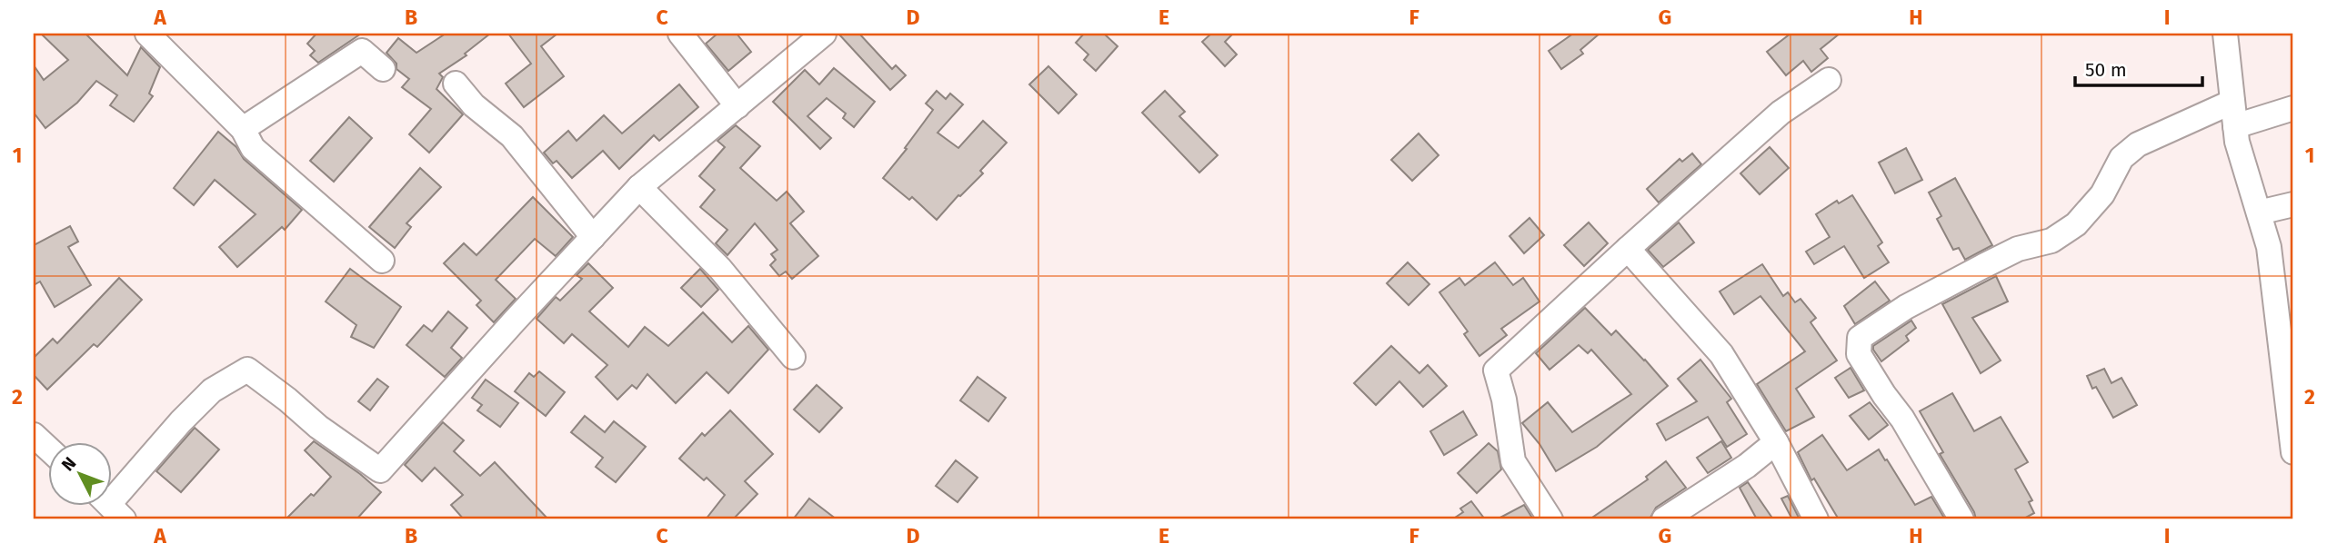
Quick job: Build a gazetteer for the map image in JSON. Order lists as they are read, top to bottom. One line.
{"scale_bar":"50 m","north":"top left","grid":{"columns":["A","B","C","D","E","F","G","H","I"],"rows":["1","2"]}}
